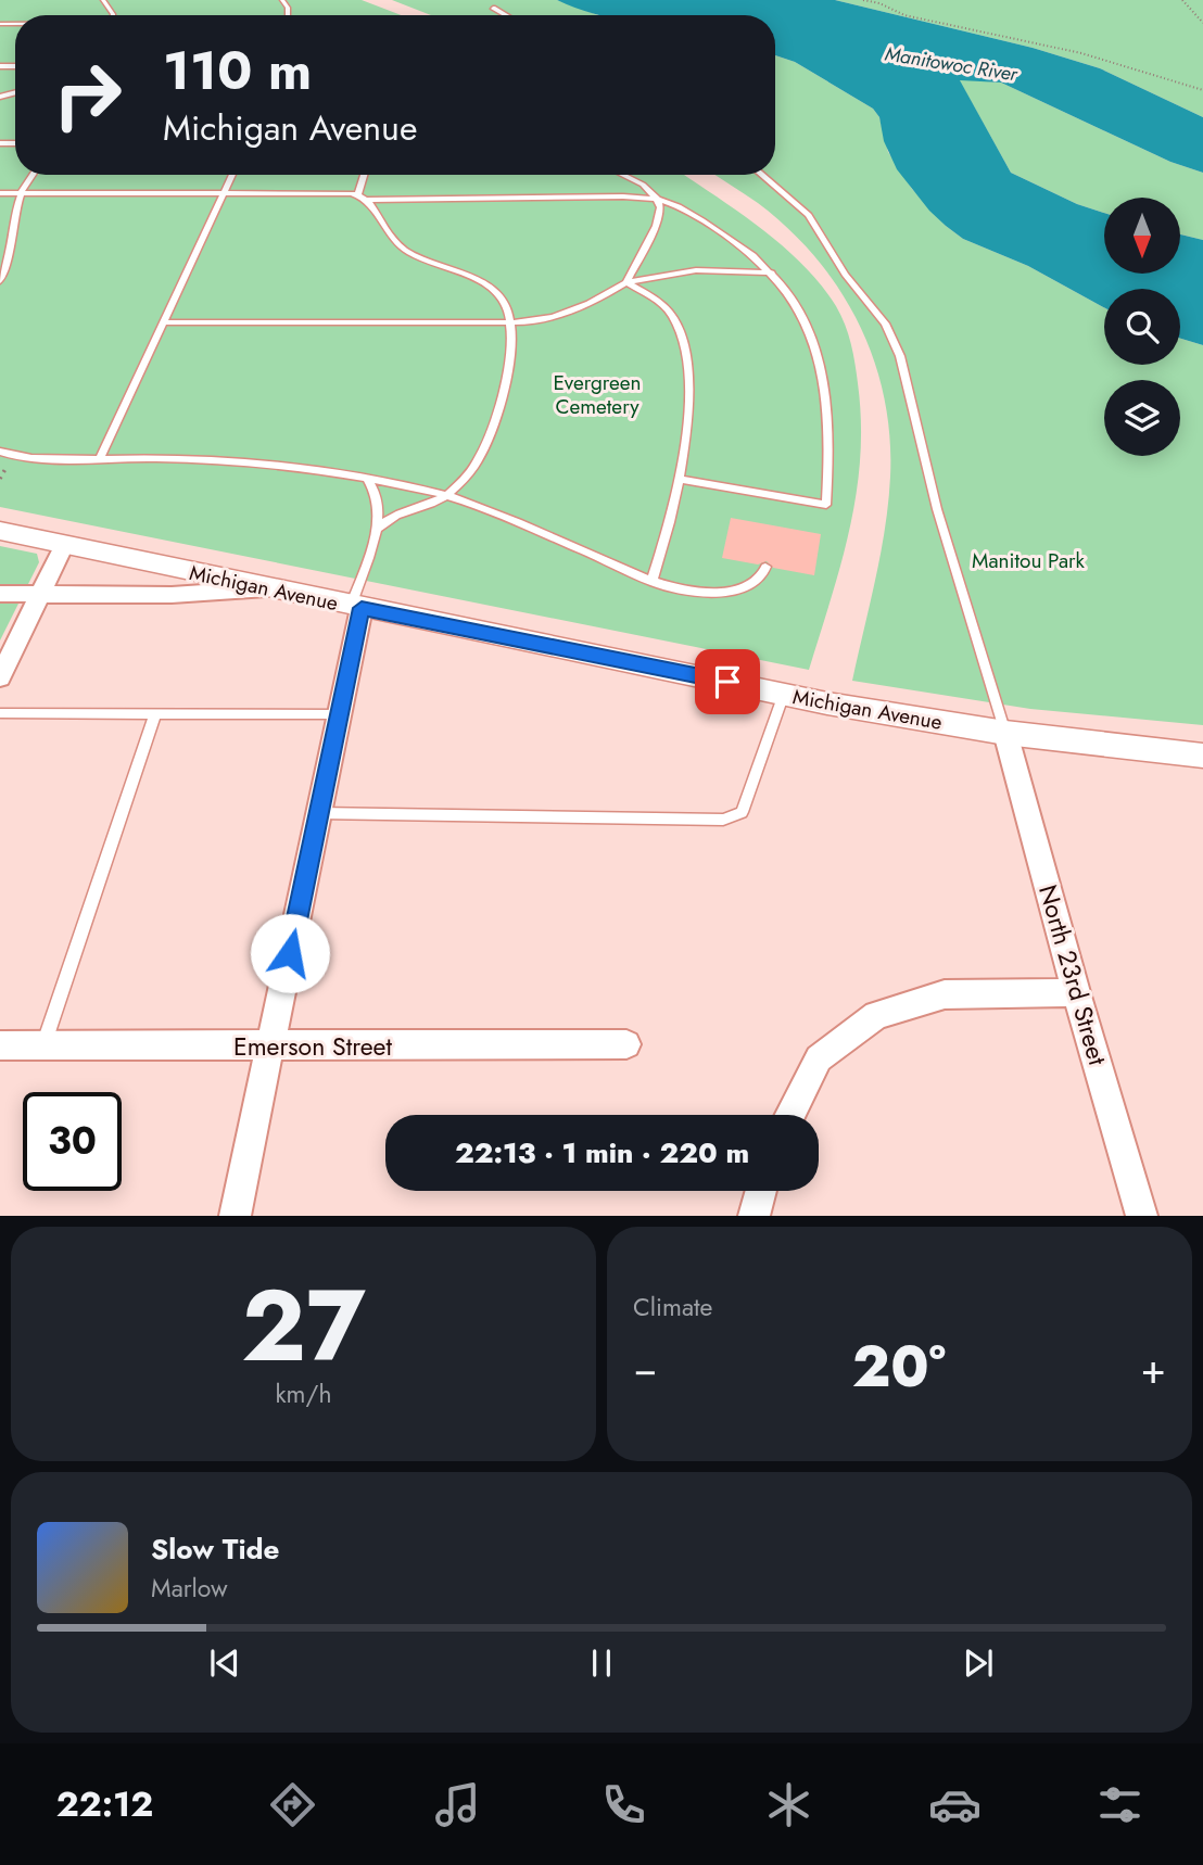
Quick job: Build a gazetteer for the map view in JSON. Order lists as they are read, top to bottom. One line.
{"streets":{"street":["Michigan Avenue","North 23rd Street","Emerson Street"]},"crossings":[["Michigan Avenue","North 23rd Street"]],"water":["Manitowoc River"],"parks":["Evergreen Cemetery","Manitou Park"],"north":"bottom","page":{"turn":["110 m","Michigan Avenue"],"limit":"30","trip":"22:13 · 1 min · 220 m","tile":[["27","km/h"],"Climate"],"heat":["−","20°","+"],"song":["Slow Tide","Marlow"],"tabs":"22:12"}}
